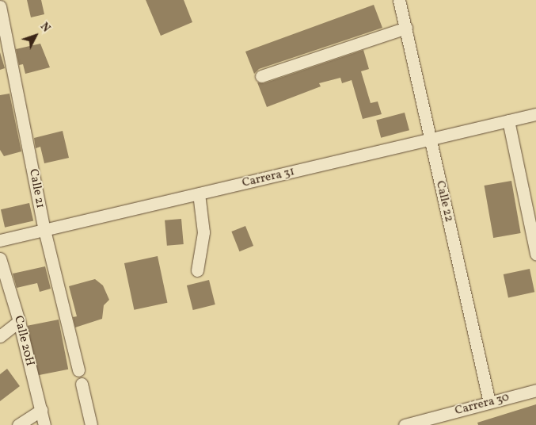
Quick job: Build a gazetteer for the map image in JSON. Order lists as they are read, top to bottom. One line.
{"streets":{"street":["Carrera 31","Calle 21","Calle 22","Calle 20H","Carrera 30"]},"crossings":[["Carrera 31","Calle 21"],["Carrera 31","Calle 22"],["Calle 22","Carrera 30"]],"north":"top right"}
